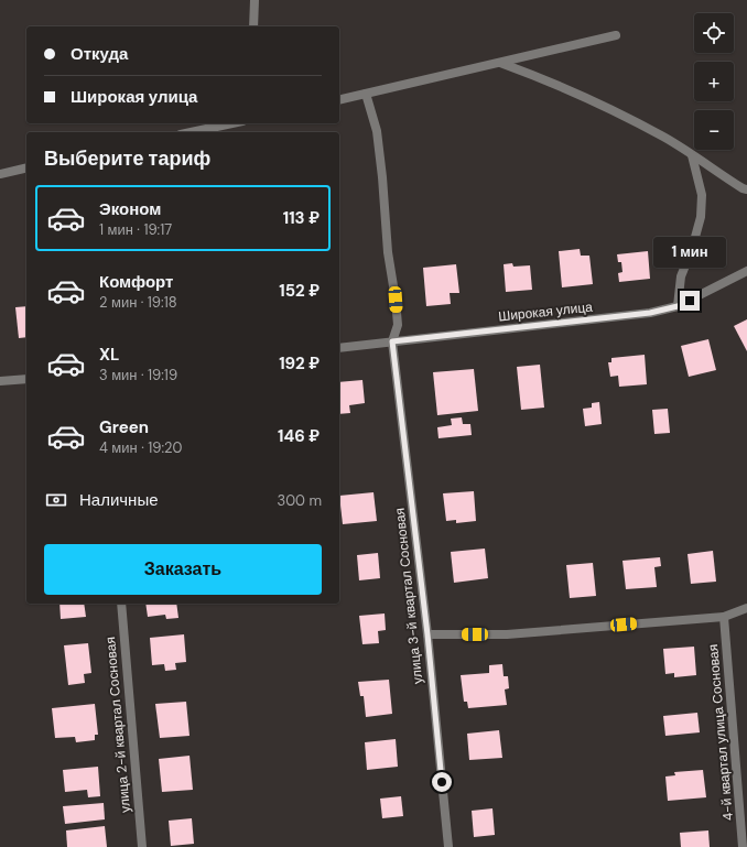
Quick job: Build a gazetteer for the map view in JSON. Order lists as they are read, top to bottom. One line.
{"streets":{"street":["Широкая улица","улица 3-й квартал Сосновая","улица 2-й квартал Сосновая","4-й квартал улица Сосновая"]},"crossings":[["Широкая улица","улица 3-й квартал Сосновая"]],"page":{"map_buttons":["+","−"],"banner":["Откуда","Широкая улица"],"heading":"Выберите тариф","list":[{"name":"Эконом","note":"1 мин · 19:17","value":"113 ₽"},{"name":"Комфорт","note":"2 мин · 19:18","value":"152 ₽"},{"name":"XL","note":"3 мин · 19:19","value":"192 ₽"},{"name":"Green","note":"4 мин · 19:20","value":"146 ₽"}],"bubble":"1 мин","pay":["Наличные","300 m"],"buttons":"Заказать"}}
